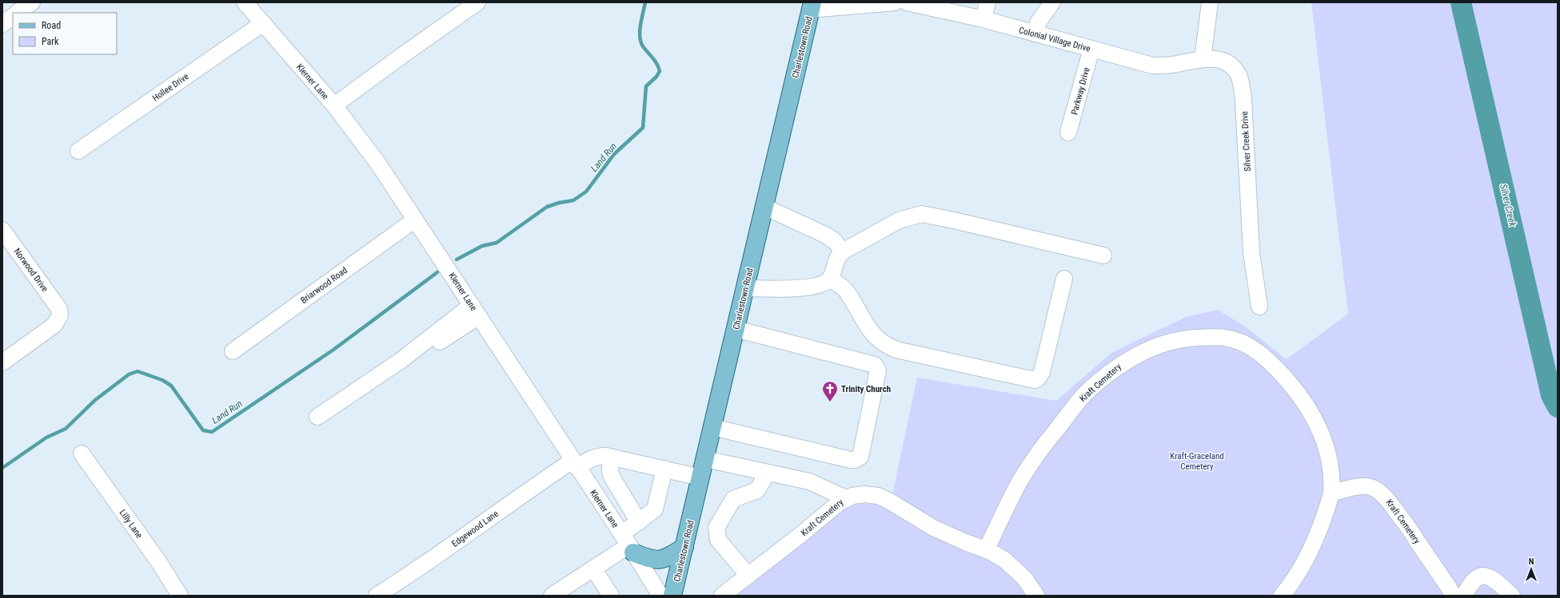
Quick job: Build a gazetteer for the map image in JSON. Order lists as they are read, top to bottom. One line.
{"streets":{"main road":["Charlestown Road"],"street":["Colonial Village Drive","Klerner Lane","Hollee Drive","Parkway Drive","Silver Creek Drive","Norwood Drive","Briarwood Road","Kraft Cemetery","Lilly Lane","Edgewood Lane"]},"crossings":[["Colonial Village Drive","Parkway Drive"],["Colonial Village Drive","Silver Creek Drive"],["Charlestown Road","Edgewood Lane"],["Klerner Lane","Hollee Drive"],["Klerner Lane","Briarwood Road"],["Klerner Lane","Edgewood Lane"]],"water":["Land Run","Silver Creek"],"parks":["Kraft-Graceland Cemetery"],"places":{"church":["Trinity Church"]},"legend":["Road","Park"],"north":"top"}
